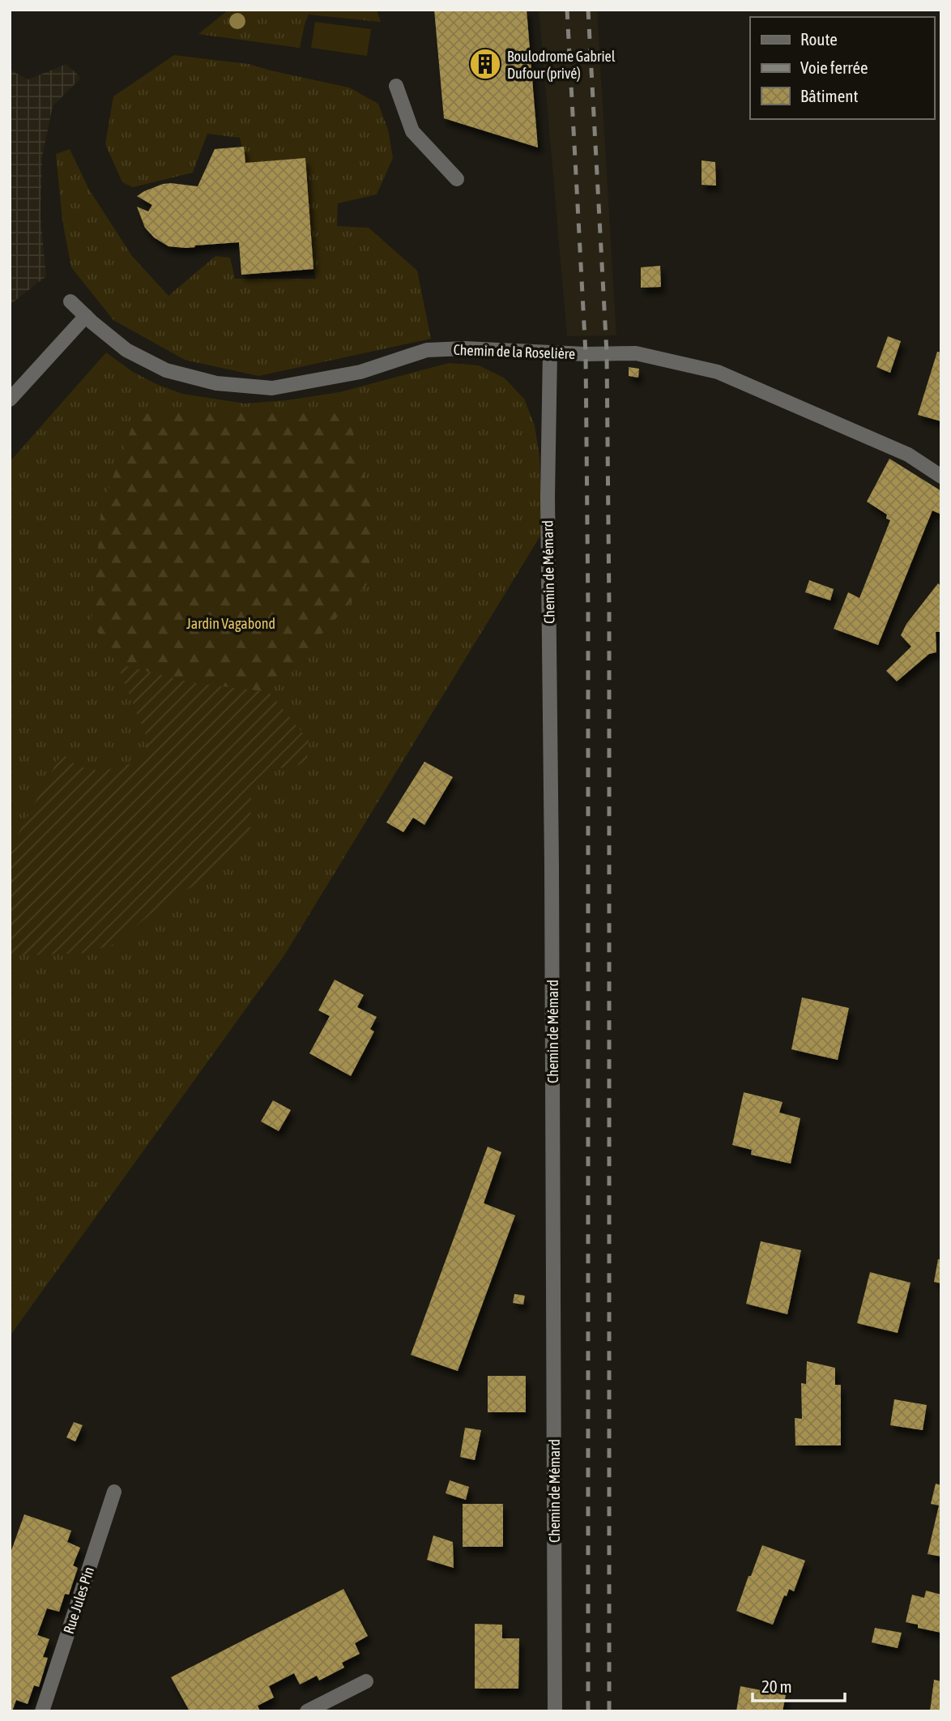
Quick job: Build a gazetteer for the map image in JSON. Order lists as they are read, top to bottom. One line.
{"streets":{"street":["Chemin de la Roselière","Chemin de Mémard","Rue Jules Pin"]},"crossings":[["Chemin de la Roselière","Chemin de Mémard"]],"parks":["Jardin Vagabond"],"places":{"building":["Boulodrome Gabriel Dufour (privé)"]},"legend":["Route","Voie ferrée","Bâtiment"],"scale_bar":"20 m"}
